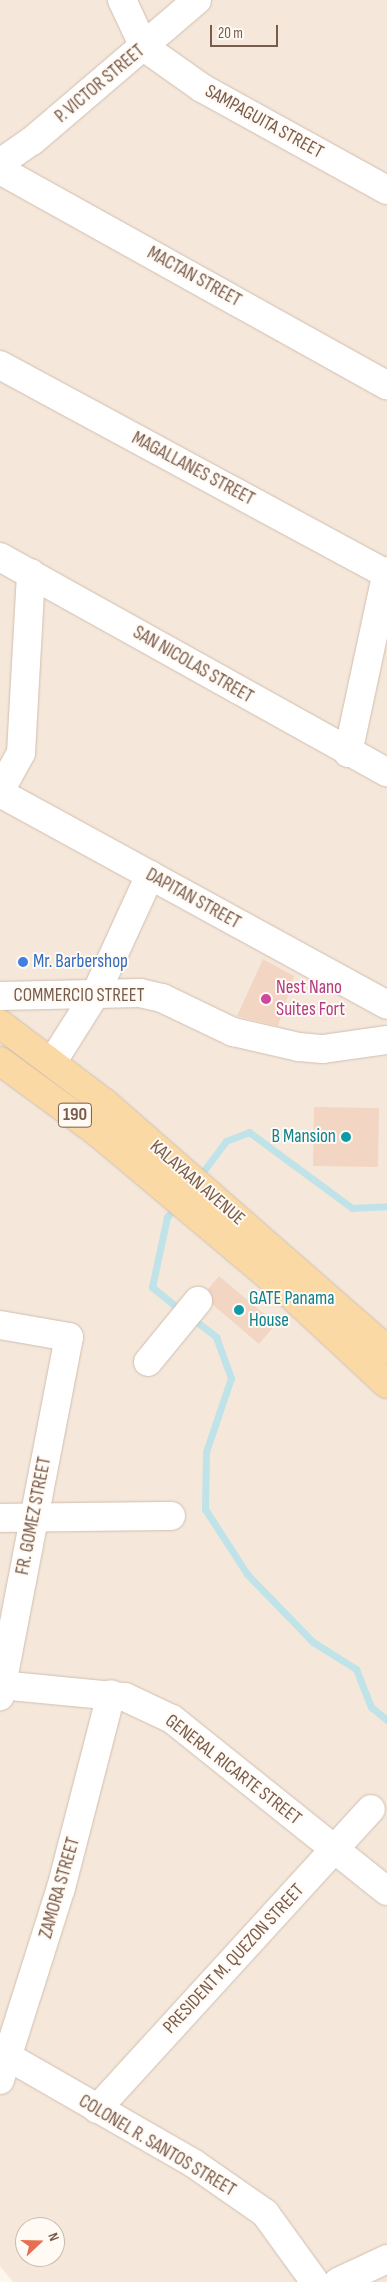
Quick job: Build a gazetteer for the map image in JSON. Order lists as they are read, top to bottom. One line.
{"streets":{"main road":["190","KALAYAAN AVENUE"],"street":["P. VICTOR STREET","SAMPAGUITA STREET","MACTAN STREET","MAGALLANES STREET","SAN NICOLAS STREET","DAPITAN STREET","COMMERCIO STREET","FR. GOMEZ STREET","GENERAL RICARTE STREET","ZAMORA STREET","PRESIDENT M. QUEZON STREET","COLONEL R. SANTOS STREET"]},"crossings":[["P. VICTOR STREET","SAMPAGUITA STREET"],["FR. GOMEZ STREET","GENERAL RICARTE STREET"],["GENERAL RICARTE STREET","ZAMORA STREET"],["GENERAL RICARTE STREET","PRESIDENT M. QUEZON STREET"],["ZAMORA STREET","COLONEL R. SANTOS STREET"],["PRESIDENT M. QUEZON STREET","COLONEL R. SANTOS STREET"]],"places":["Mr. Barbershop","Nest Nano Suites Fort","B Mansion","GATE Panama House"],"scale_bar":"20 m","north":"right"}
